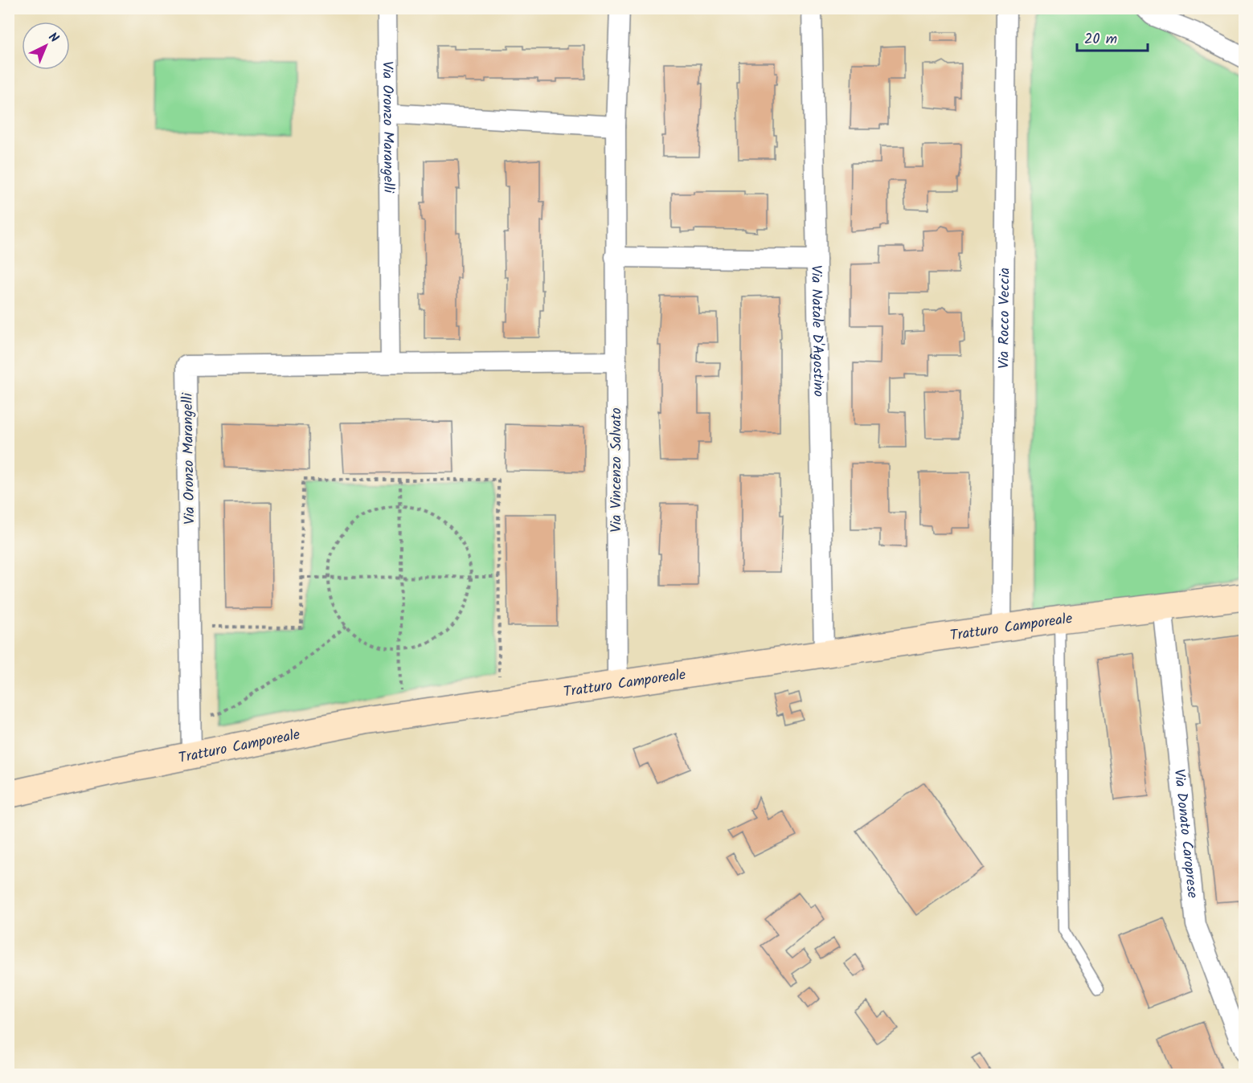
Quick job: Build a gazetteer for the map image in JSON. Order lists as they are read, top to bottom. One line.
{"streets":{"street":["Via Oronzo Marangelli","Via Rocco Veccia","Via Natale D'Agostino","Via Vincenzo Salvato","Tratturo Camporeale","Via Donato Caroprese"]},"crossings":[["Via Oronzo Marangelli","Via Vincenzo Salvato"],["Via Oronzo Marangelli","Tratturo Camporeale"],["Via Rocco Veccia","Tratturo Camporeale"],["Via Natale D'Agostino","Tratturo Camporeale"],["Via Vincenzo Salvato","Tratturo Camporeale"],["Tratturo Camporeale","Via Donato Caroprese"]],"scale_bar":"20 m","north":"top right"}
